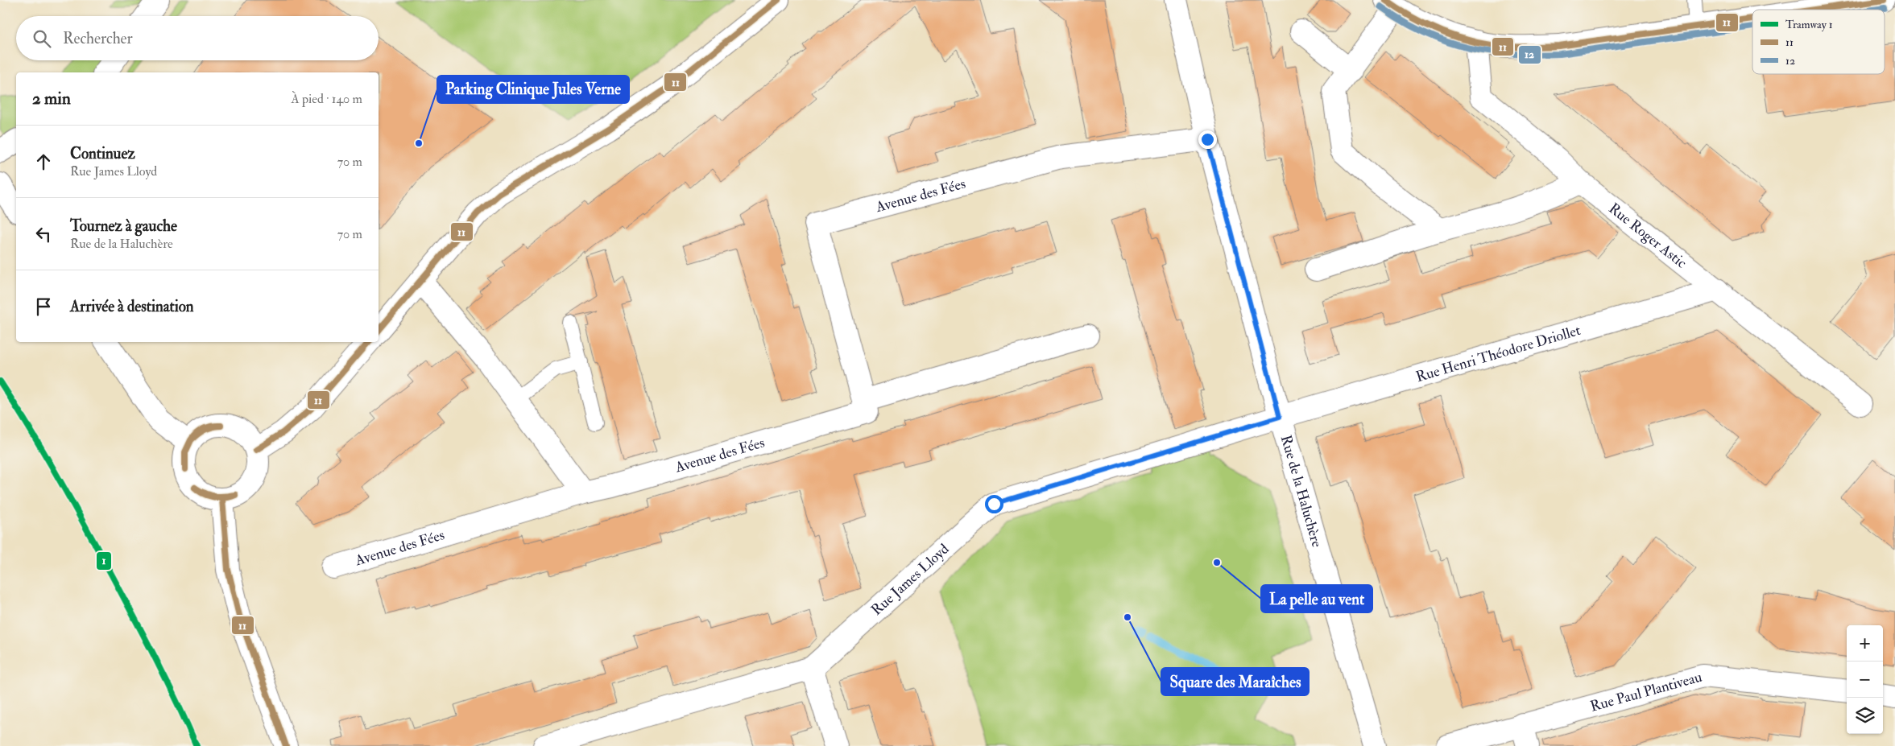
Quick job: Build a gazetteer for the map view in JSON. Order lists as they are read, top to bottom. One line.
{"streets":{"street":["Avenue des Fées","Rue Roger Astic","Rue Henri Théodore Driollet","Rue de la Haluchère","Rue James Lloyd","Rue Paul Plantiveau"]},"crossings":[["Avenue des Fées","Rue de la Haluchère"],["Rue Roger Astic","Rue Henri Théodore Driollet"],["Rue Henri Théodore Driollet","Rue de la Haluchère"],["Rue Henri Théodore Driollet","Rue James Lloyd"],["Rue de la Haluchère","Rue James Lloyd"]],"places":["Parking Clinique Jules Verne","La pelle au vent","Square des Maraîches"],"lines":["transit line 11","transit line 12","tram line 1"],"legend":["Tramway 1","11","12"],"page":{"search":"Rechercher","heading":["2 min","À pied · 140 m"],"list":[["Continuez","Rue James Lloyd","70 m"],["Tournez à gauche","Rue de la Haluchère","70 m"],"Arrivée à destination"],"map_buttons":["+","−"]}}
